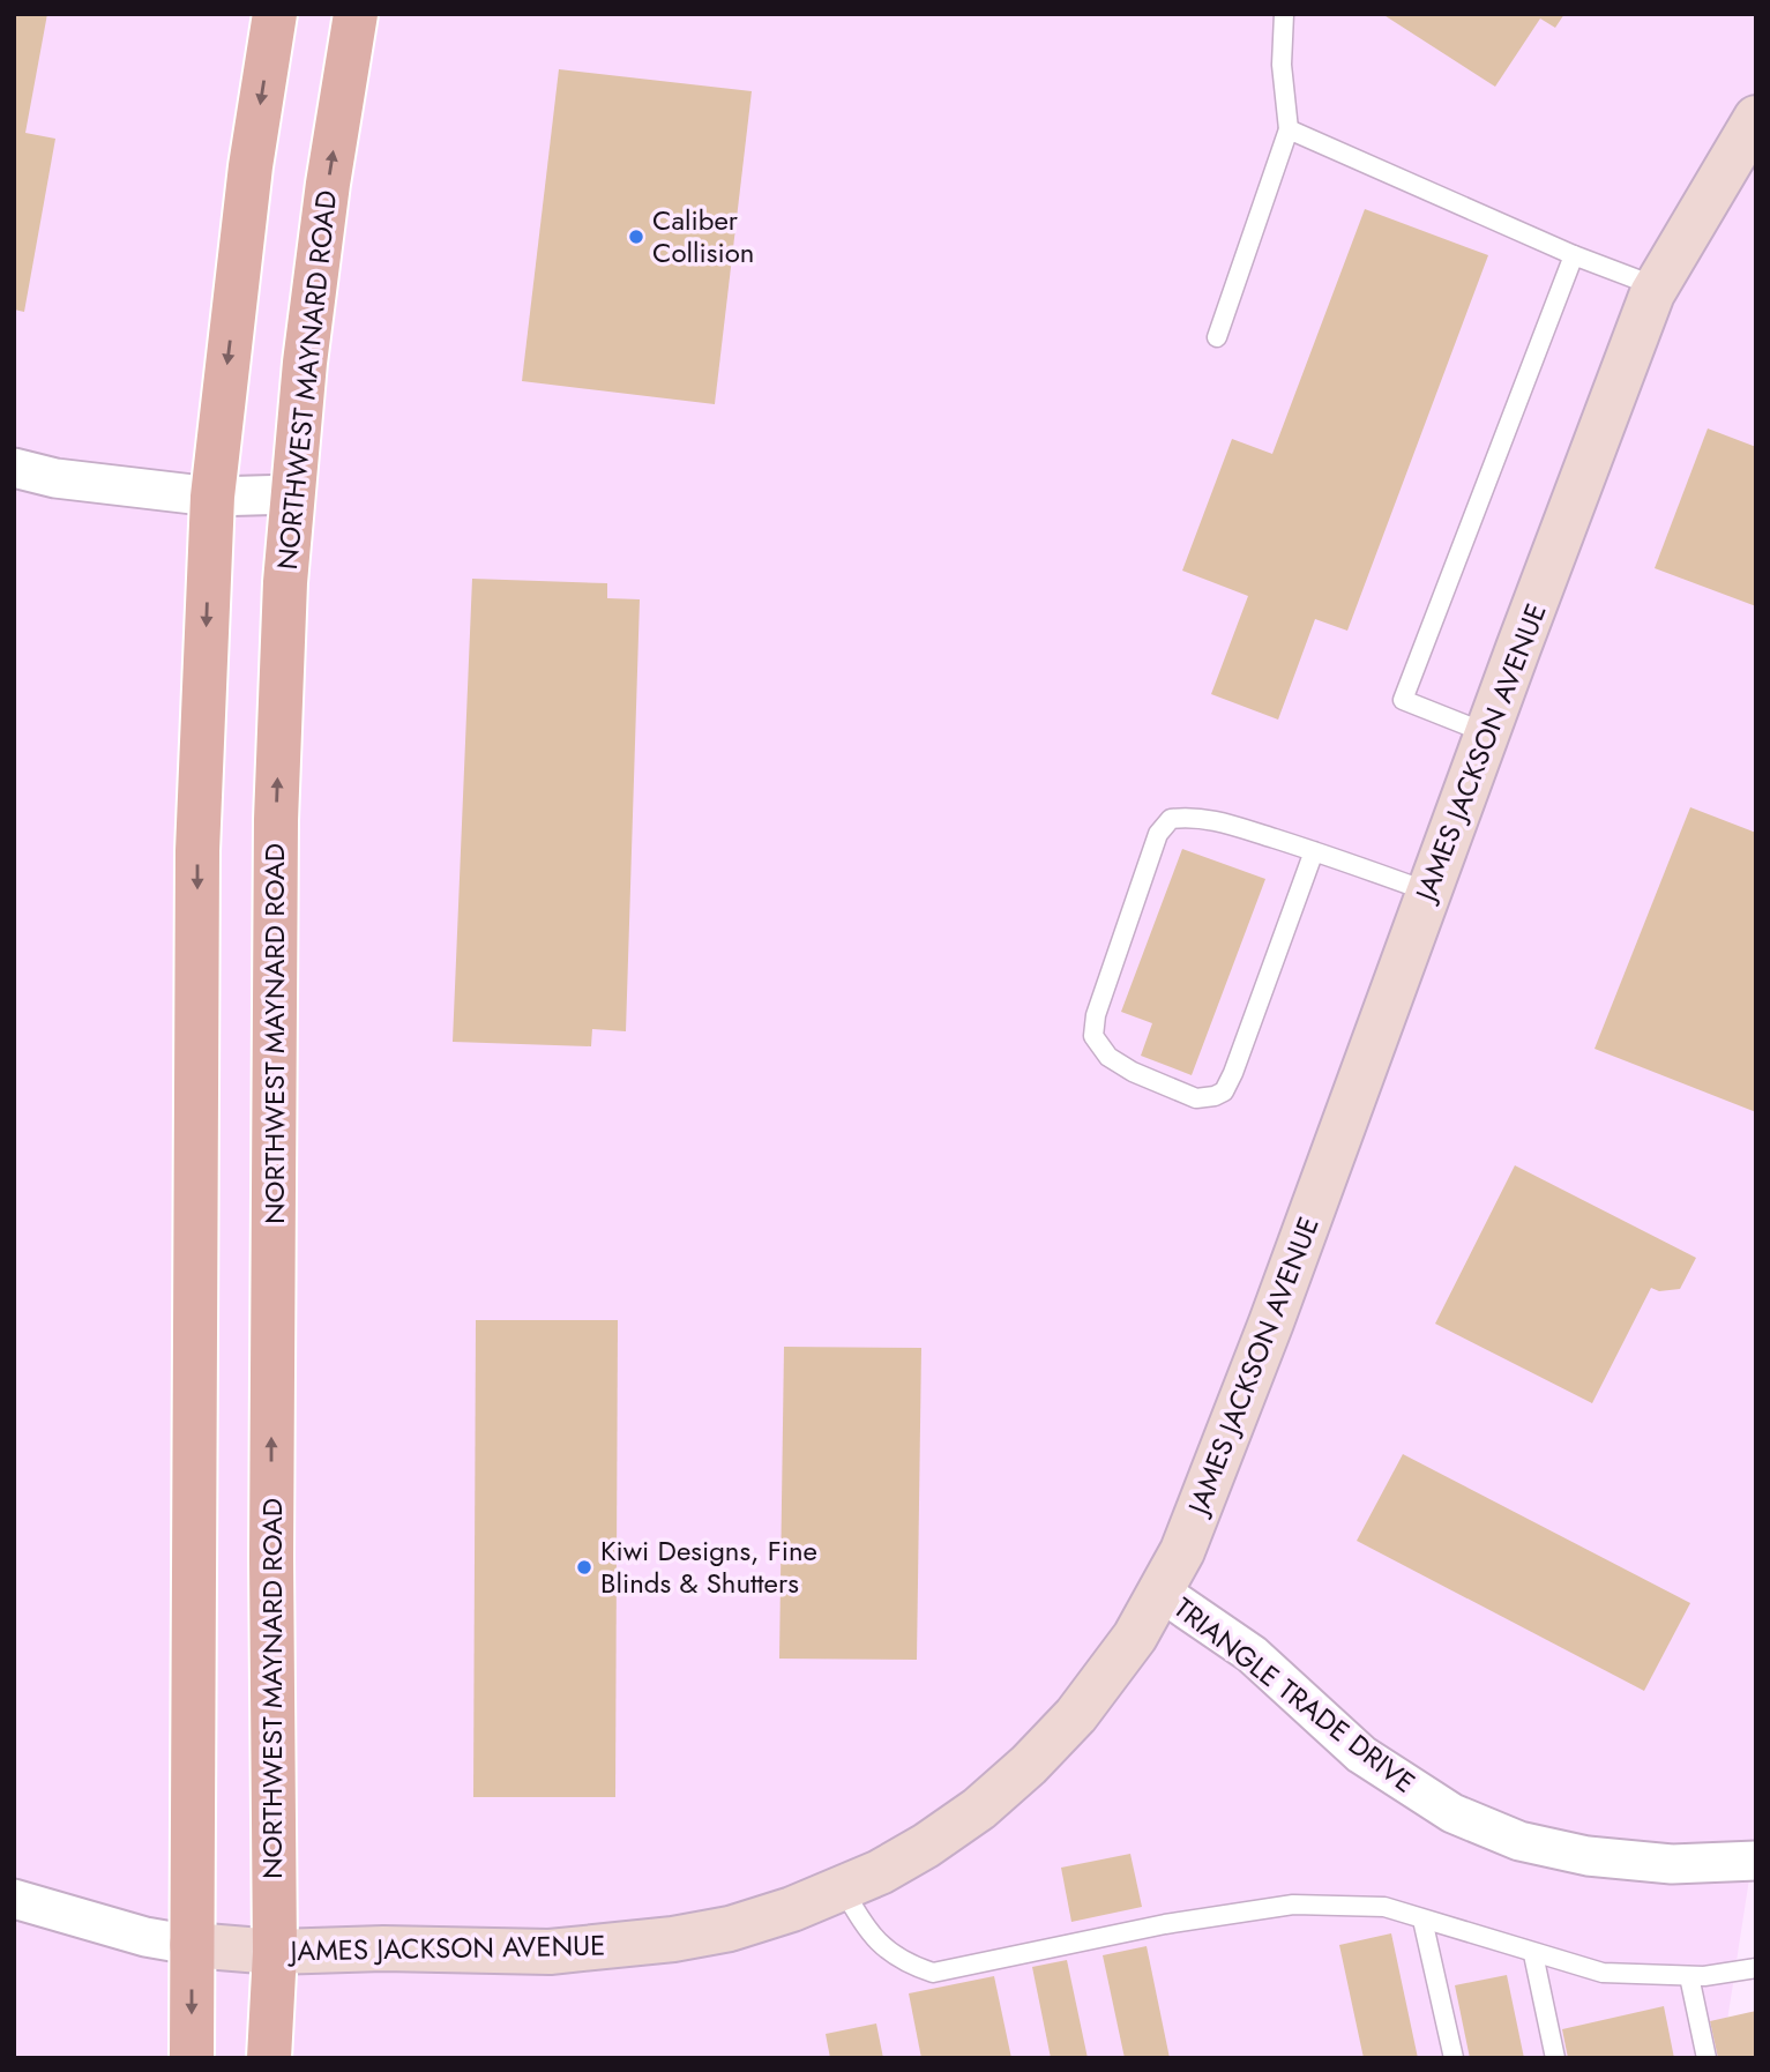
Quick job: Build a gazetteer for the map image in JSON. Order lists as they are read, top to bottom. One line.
{"streets":{"main road":["NORTHWEST MAYNARD ROAD"],"street":["JAMES JACKSON AVENUE","TRIANGLE TRADE DRIVE"]},"crossings":[["NORTHWEST MAYNARD ROAD","JAMES JACKSON AVENUE"],["JAMES JACKSON AVENUE","TRIANGLE TRADE DRIVE"]],"places":["Caliber Collision","Kiwi Designs, Fine Blinds & Shutters"]}
